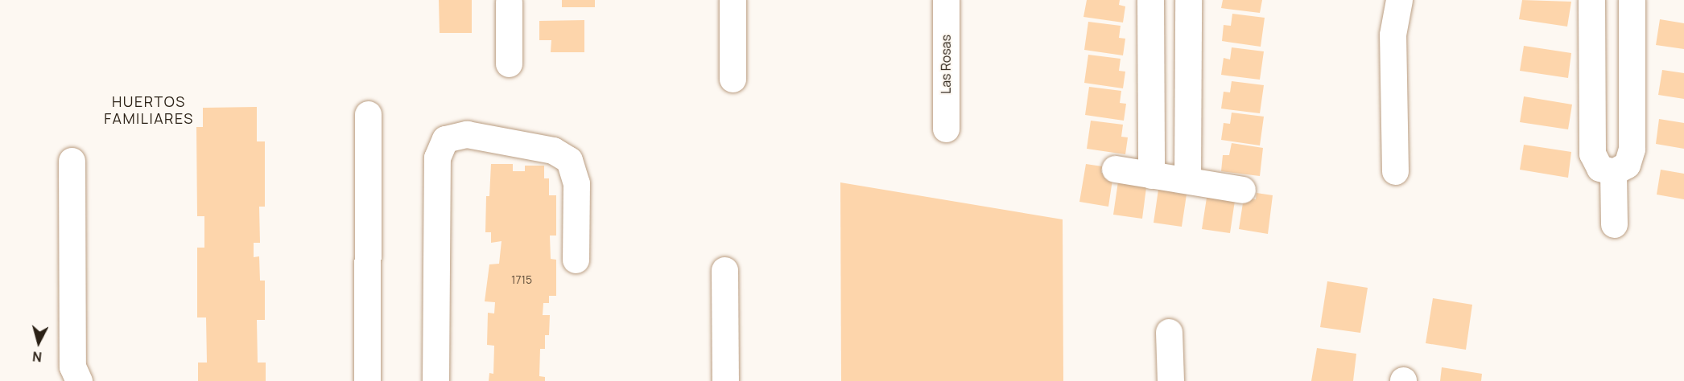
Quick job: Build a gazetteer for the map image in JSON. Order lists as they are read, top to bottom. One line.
{"streets":{"street":["Las Rosas"]},"districts":["HUERTOS FAMILIARES"],"house_numbers":["1715"],"north":"bottom"}
